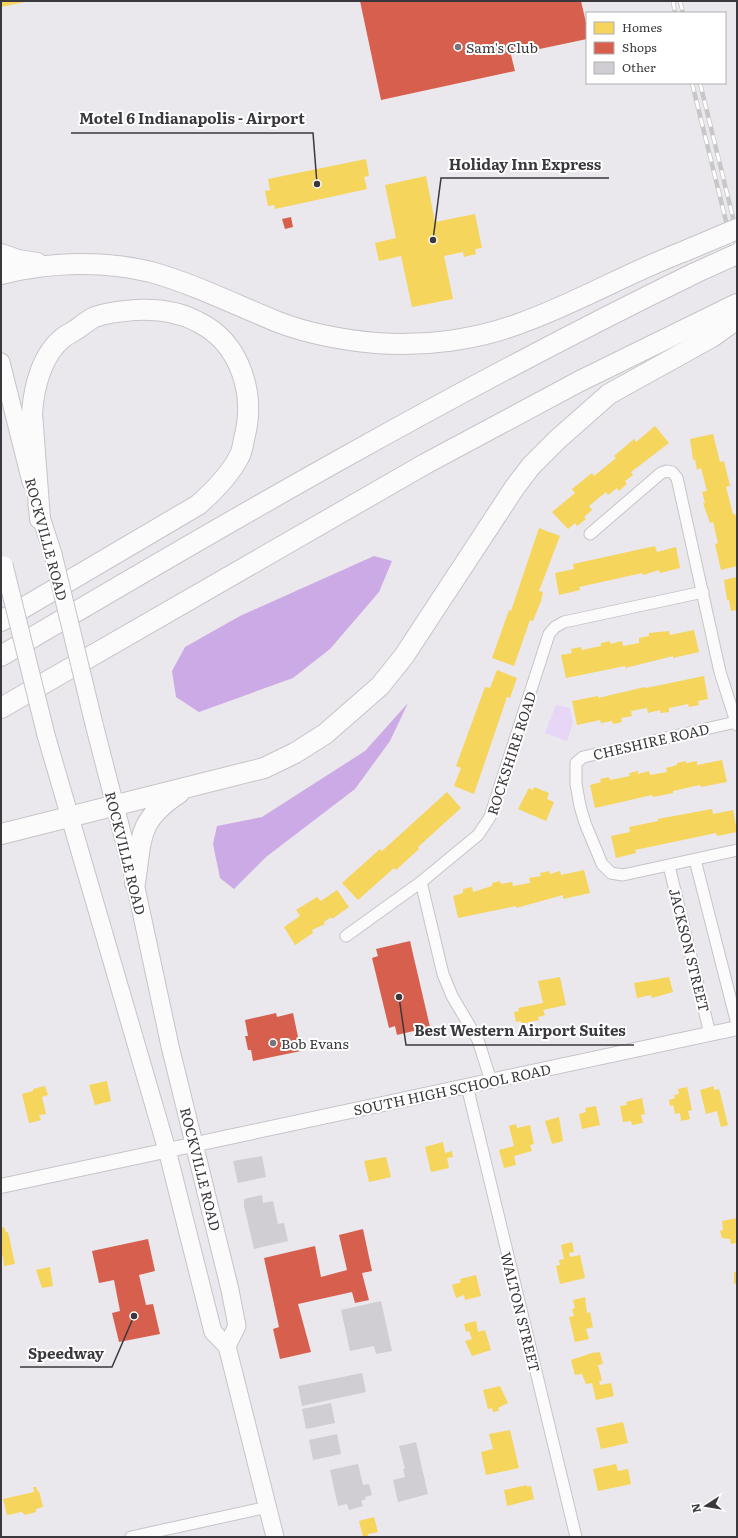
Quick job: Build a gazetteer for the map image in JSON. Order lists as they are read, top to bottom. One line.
{"streets":{"main road":["ROCKVILLE ROAD"],"street":["CHESHIRE ROAD","ROCKSHIRE ROAD","JACKSON STREET","SOUTH HIGH SCHOOL ROAD","WALTON STREET"]},"crossings":[["ROCKVILLE ROAD","SOUTH HIGH SCHOOL ROAD"],["CHESHIRE ROAD","ROCKSHIRE ROAD"],["CHESHIRE ROAD","JACKSON STREET"],["JACKSON STREET","SOUTH HIGH SCHOOL ROAD"],["SOUTH HIGH SCHOOL ROAD","WALTON STREET"]],"places":["Sam's Club","Motel 6 Indianapolis - Airport","Holiday Inn Express","Best Western Airport Suites","Bob Evans","Speedway"],"legend":["Homes","Shops","Other"],"north":"left"}
